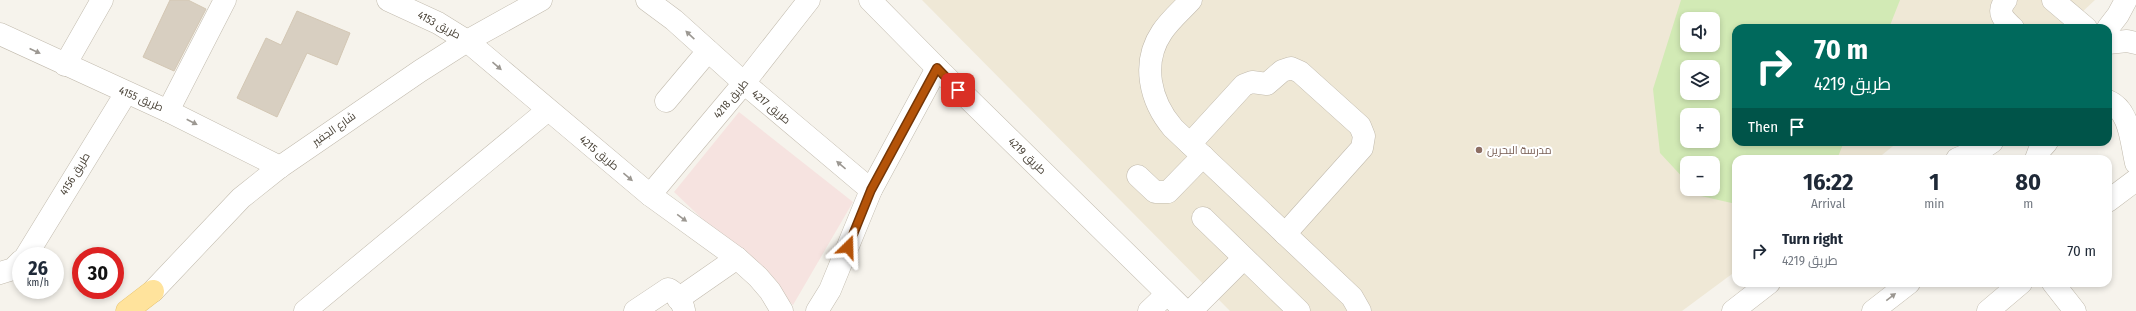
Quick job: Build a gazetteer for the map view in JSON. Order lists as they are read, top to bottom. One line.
{"streets":{"street":["طريق 4153","طريق 4155","طريق 4218","طريق 4217","شارع الجفير","طريق 4215","طريق 4219","طريق 4156"]},"crossings":[["طريق 4153","شارع الجفير"],["طريق 4153","طريق 4215"],["طريق 4155","شارع الجفير"],["طريق 4155","طريق 4156"],["طريق 4218","طريق 4217"],["طريق 4218","طريق 4215"],["شارع الجفير","طريق 4215"]],"one_way":["طريق 4155","طريق 4217","طريق 4215"],"places":["مدرسة البحرين"],"page":{"map_buttons":["+","−"],"turn":["70 m","طريق 4219"],"then":"Then","eta":["16:22","Arrival","1","min","80","m"],"list":[{"name":"Turn right","note":"طريق 4219","value":"70 m"}],"speed":"26 km/h","limit":"30"}}
